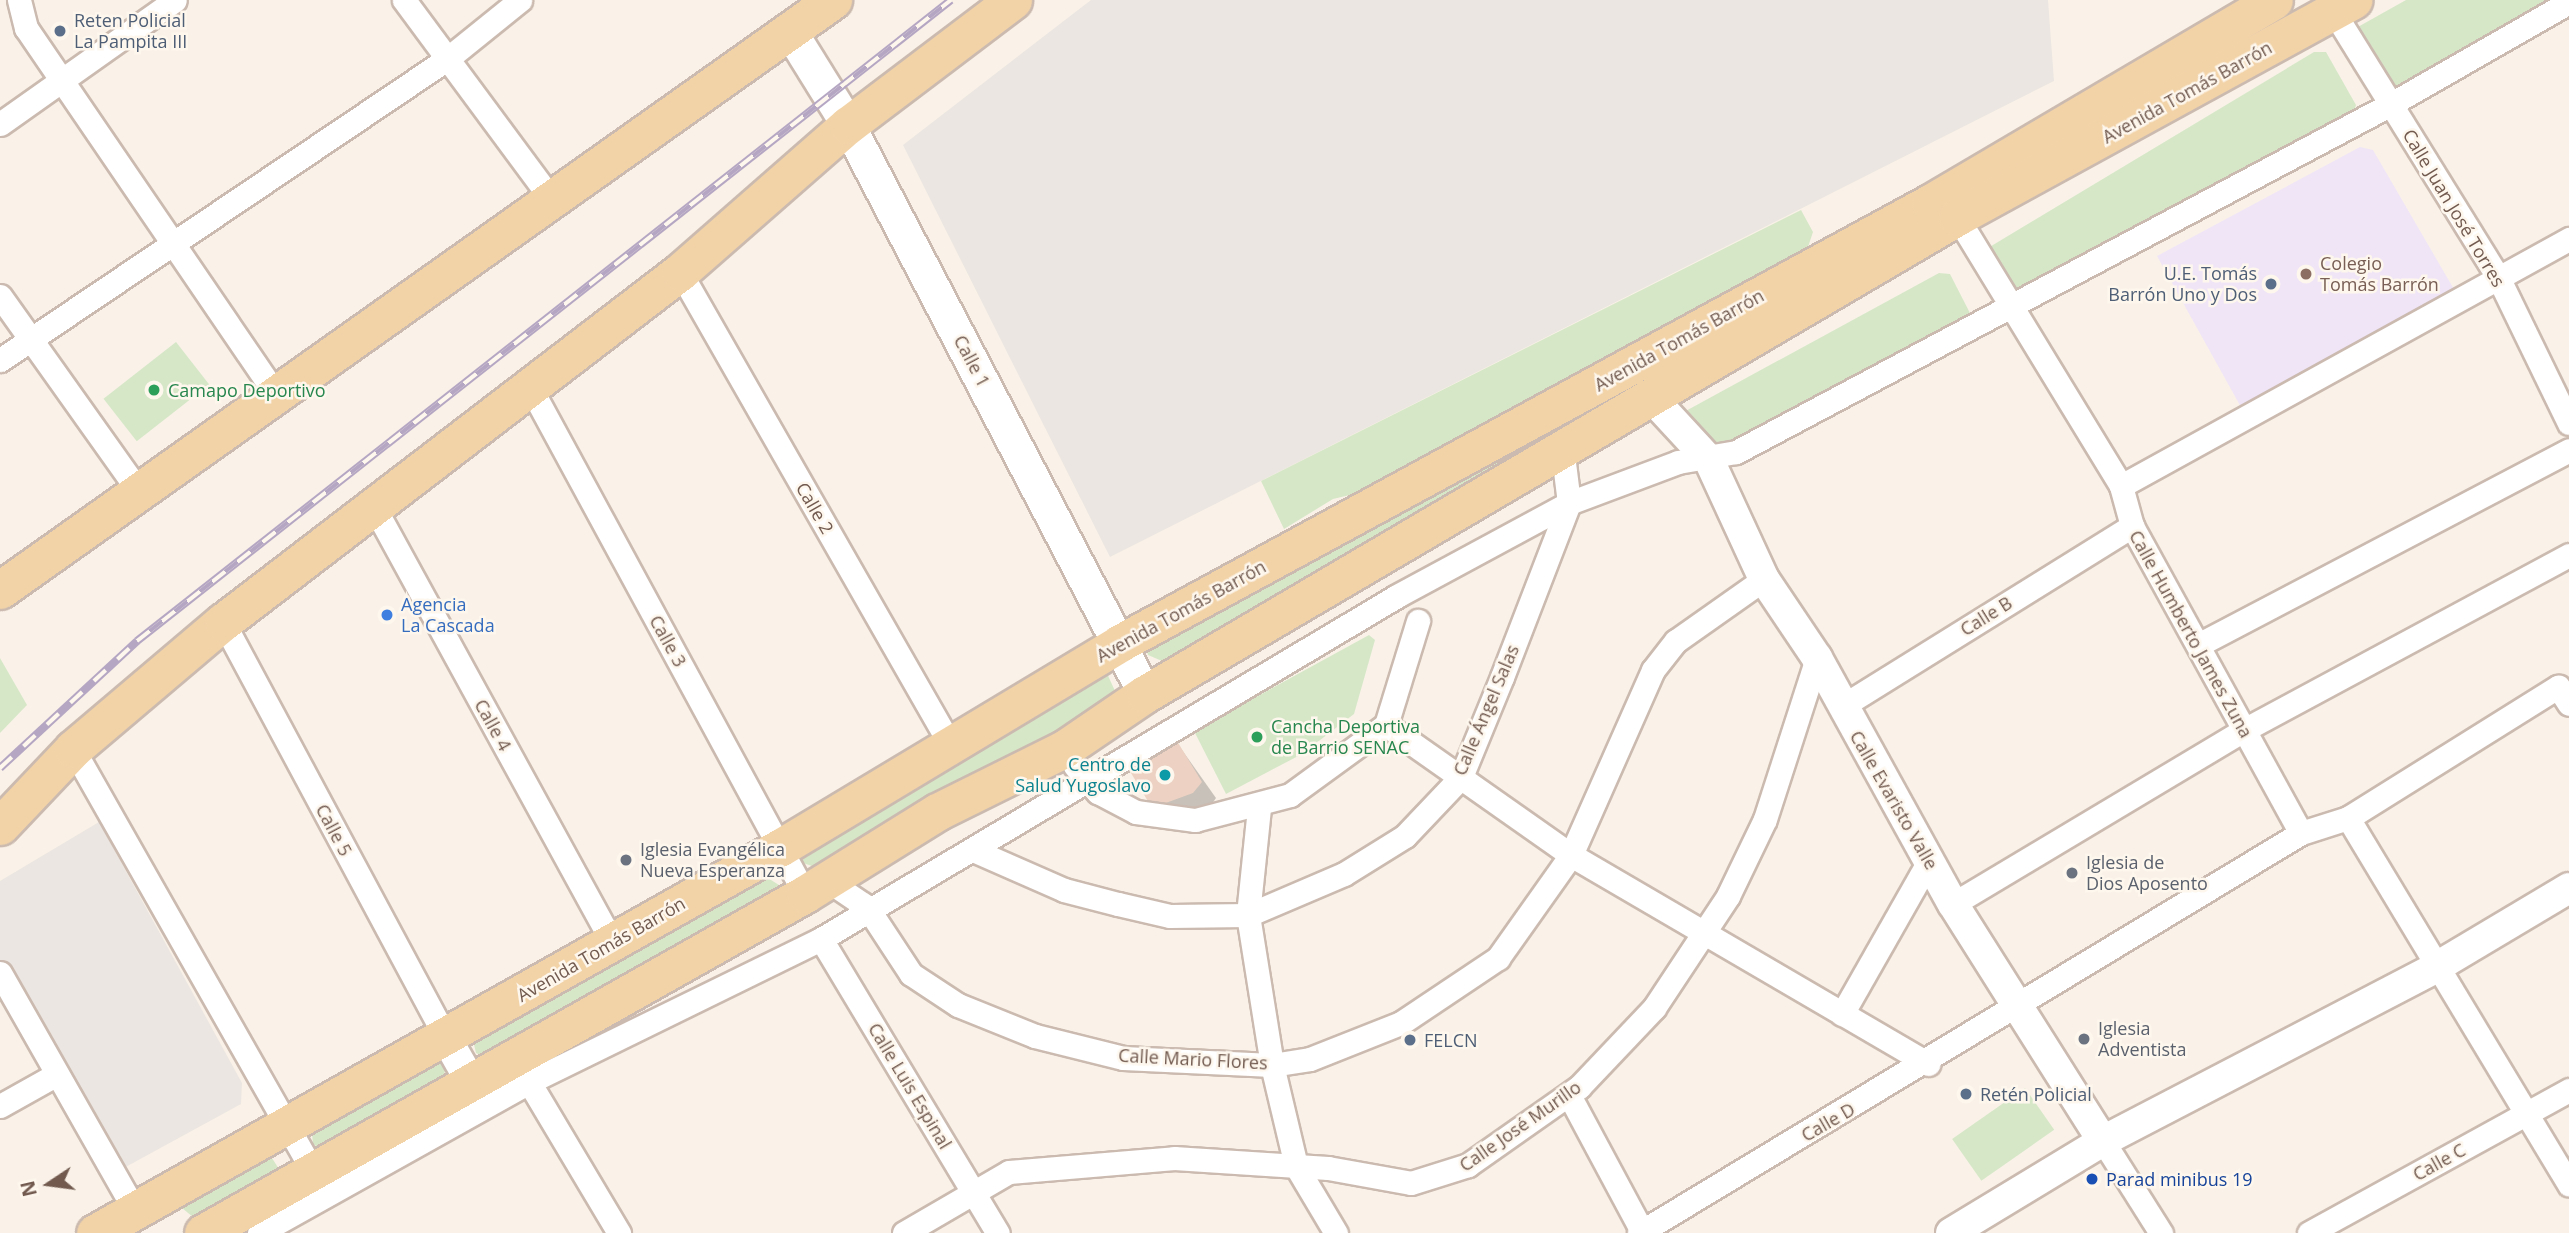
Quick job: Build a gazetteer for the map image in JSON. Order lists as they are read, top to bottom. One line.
{"streets":{"main road":["Avenida Tomás Barrón","Calle 1"],"street":["Calle Juan José Torres","Calle 2","Calle B","Calle Humberto James Zuna","Calle 3","Calle Ángel Salas","Calle 4","Calle Evaristo Valle","Calle 5","Calle Mario Flores","Calle Luis Espinal","Calle D","Calle José Murillo","Calle C"]},"crossings":[["Avenida Tomás Barrón","Calle Juan José Torres"],["Avenida Tomás Barrón","Calle 1"],["Avenida Tomás Barrón","Calle 2"],["Avenida Tomás Barrón","Calle Humberto James Zuna"],["Avenida Tomás Barrón","Calle 3"],["Avenida Tomás Barrón","Calle Ángel Salas"],["Avenida Tomás Barrón","Calle 4"],["Avenida Tomás Barrón","Calle Evaristo Valle"],["Avenida Tomás Barrón","Calle 5"],["Avenida Tomás Barrón","Calle Mario Flores"],["Calle B","Calle Humberto James Zuna"],["Calle B","Calle Evaristo Valle"],["Calle Humberto James Zuna","Calle D"],["Calle 3","Calle Mario Flores"],["Calle Evaristo Valle","Calle Mario Flores"],["Calle Evaristo Valle","Calle D"],["Calle Evaristo Valle","Calle José Murillo"],["Calle Luis Espinal","Calle José Murillo"]],"places":["Reten Policial La Pampita III","Colegio Tomás Barrón","U.E. Tomás Barrón Uno y Dos","Camapo Deportivo","Agencia La Cascada","Cancha Deportiva de Barrio SENAC","Centro de Salud Yugoslavo","Iglesia Evangélica Nueva Esperanza","Iglesia de Dios Aposento","Iglesia Adventista","FELCN","Retén Policial","Parad minibus 19"],"north":"left"}
